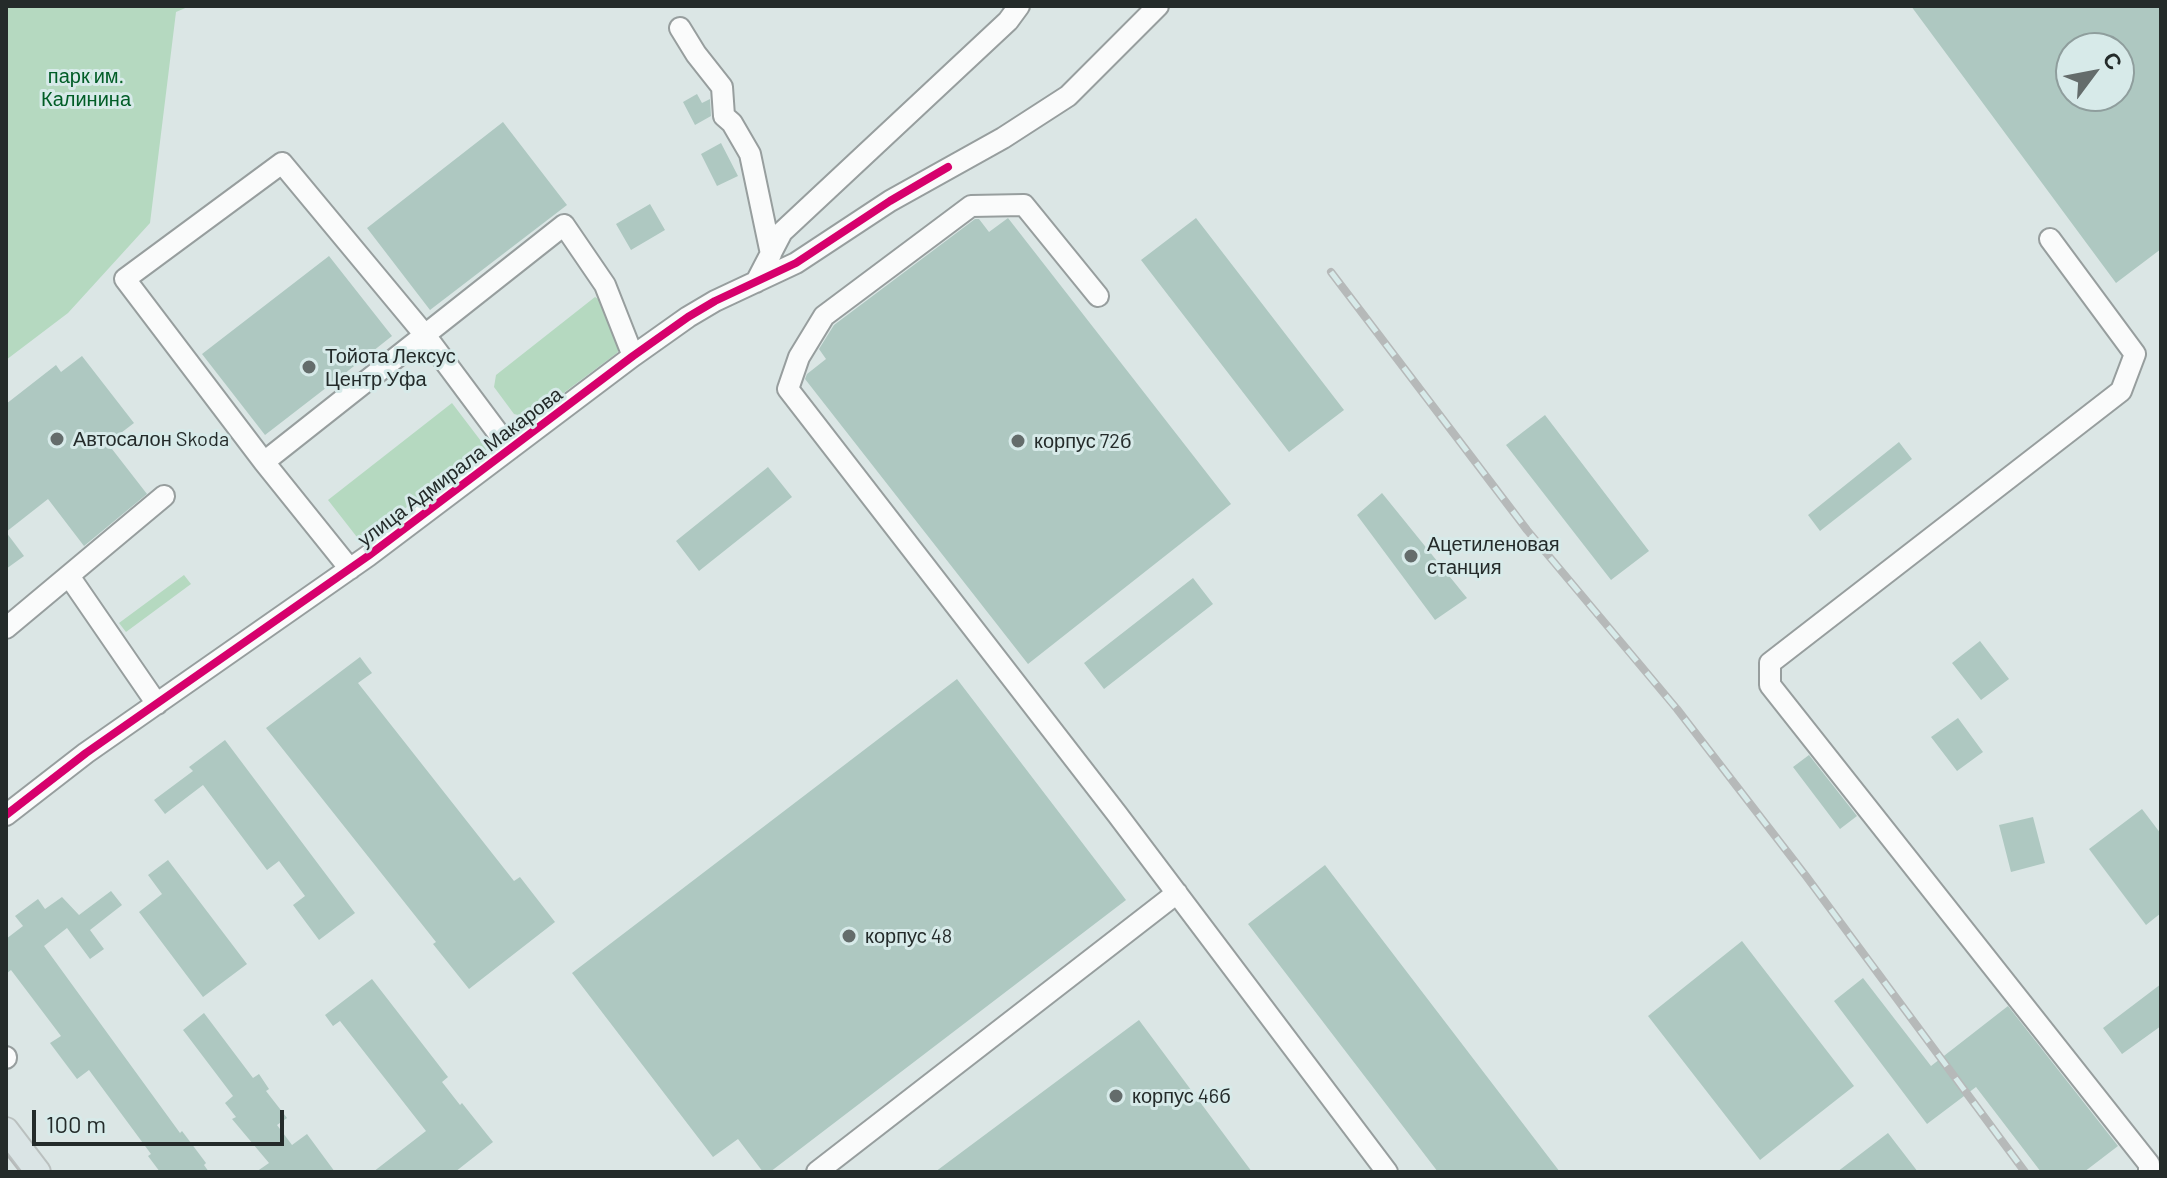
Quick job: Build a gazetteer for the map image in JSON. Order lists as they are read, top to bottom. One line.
{"streets":{"street":["улица Адмирала Макарова"]},"parks":["парк им. Калинина"],"places":["Тойота Лексус Центр Уфа","Автосалон Skoda","корпус 72б","Ацетиленовая станция","корпус 48","корпус 46б"],"scale_bar":"100 m","north":"top right"}
